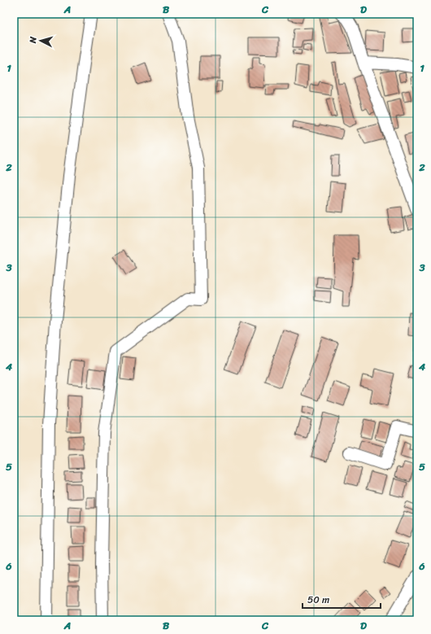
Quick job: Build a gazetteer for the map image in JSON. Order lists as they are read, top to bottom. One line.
{"scale_bar":"50 m","north":"left","grid":{"columns":["A","B","C","D"],"rows":["1","2","3","4","5","6"]}}
